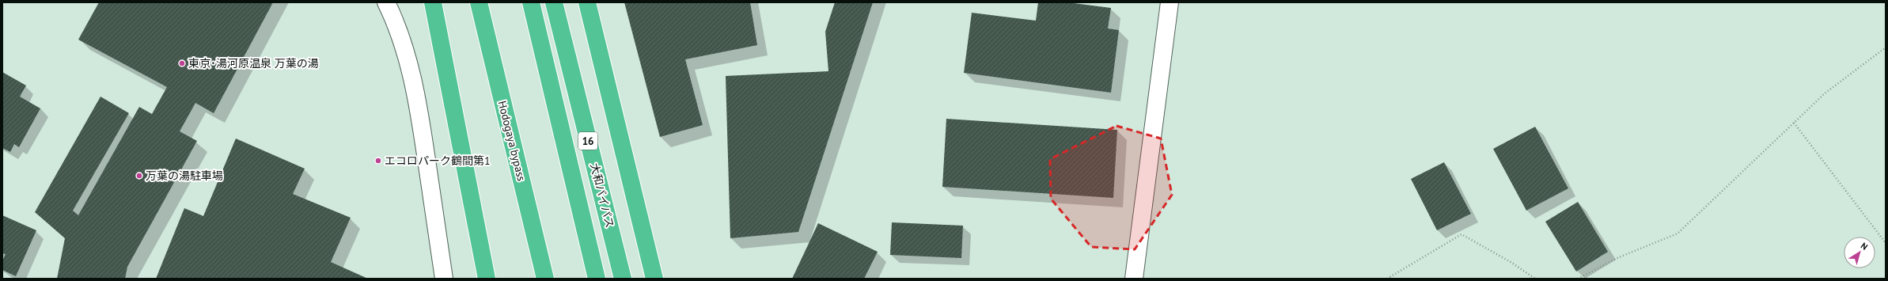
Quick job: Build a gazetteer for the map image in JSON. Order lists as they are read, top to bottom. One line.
{"streets":{"highway":["Hodogaya bypass","16","大和バイパス"]},"places":["東京･湯河原温泉 万葉の湯","エコロパーク鶴間第1","万葉の湯駐車場"],"north":"top right"}
